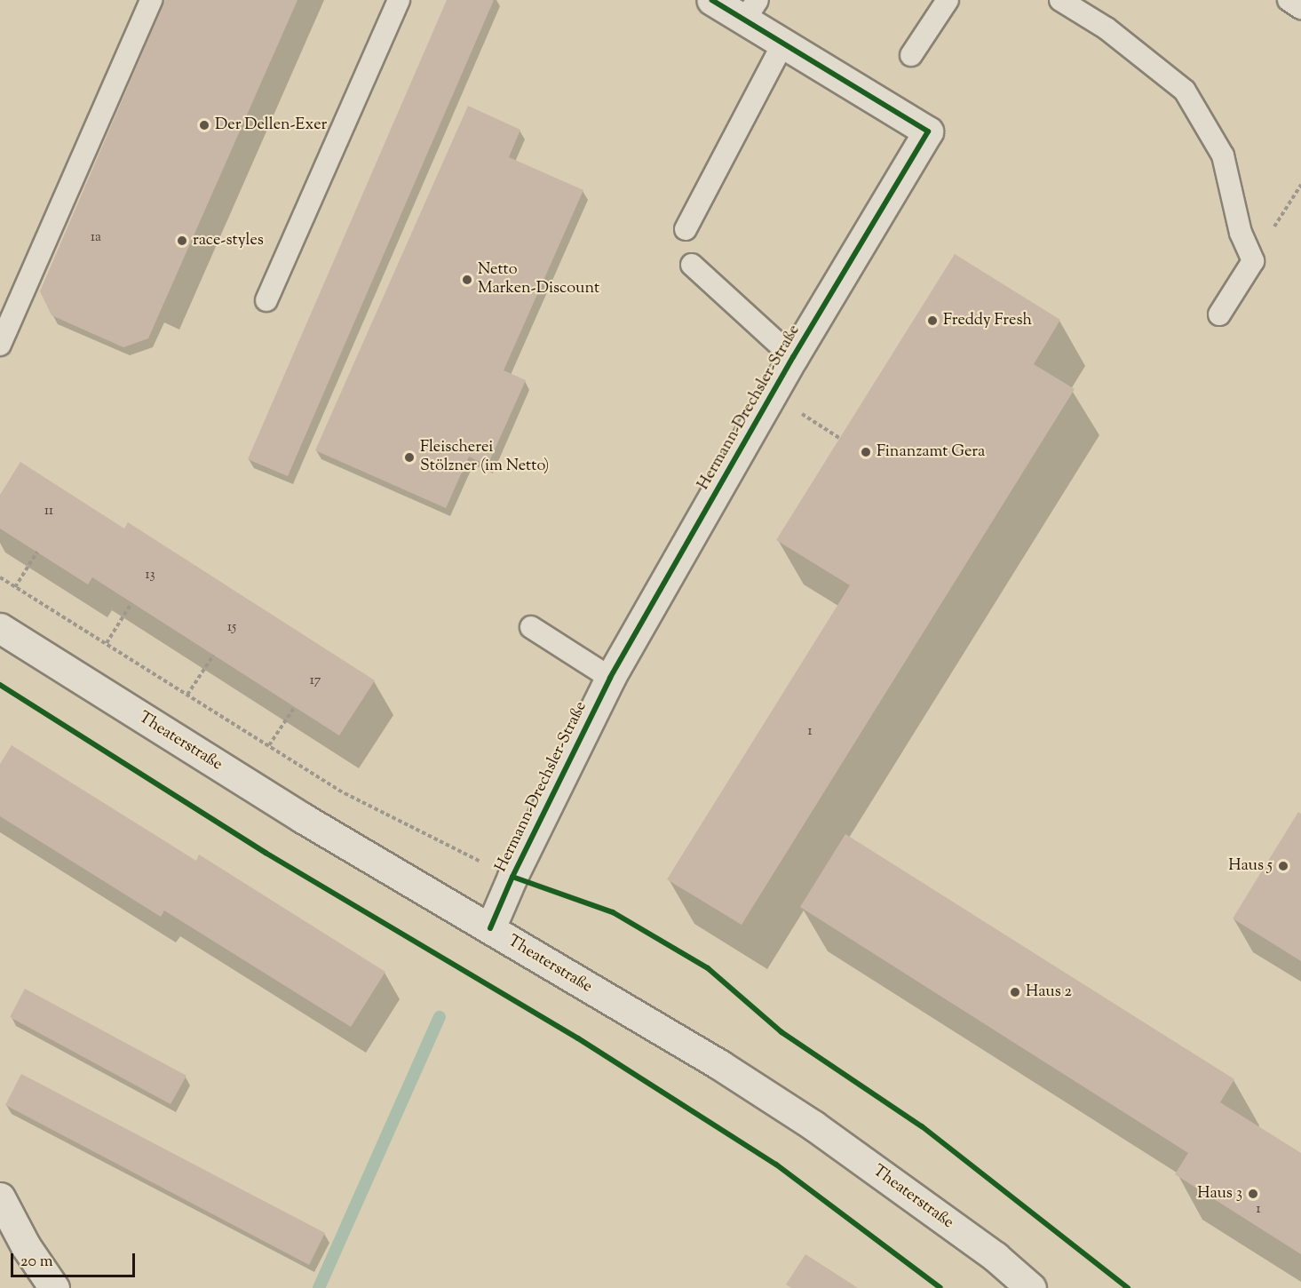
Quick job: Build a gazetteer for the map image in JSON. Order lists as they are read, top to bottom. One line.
{"streets":{"street":["Hermann-Drechsler-Straße","Theaterstraße"]},"crossings":[["Hermann-Drechsler-Straße","Theaterstraße"]],"places":["Der Dellen-Exer","race-styles","Netto Marken-Discount","Freddy Fresh","Finanzamt Gera","Fleischerei Stölzner (im Netto)","Haus 5","Haus 2","Haus 3"],"house_numbers":["1a","11","13","15","17","1","1"],"scale_bar":"20 m"}
